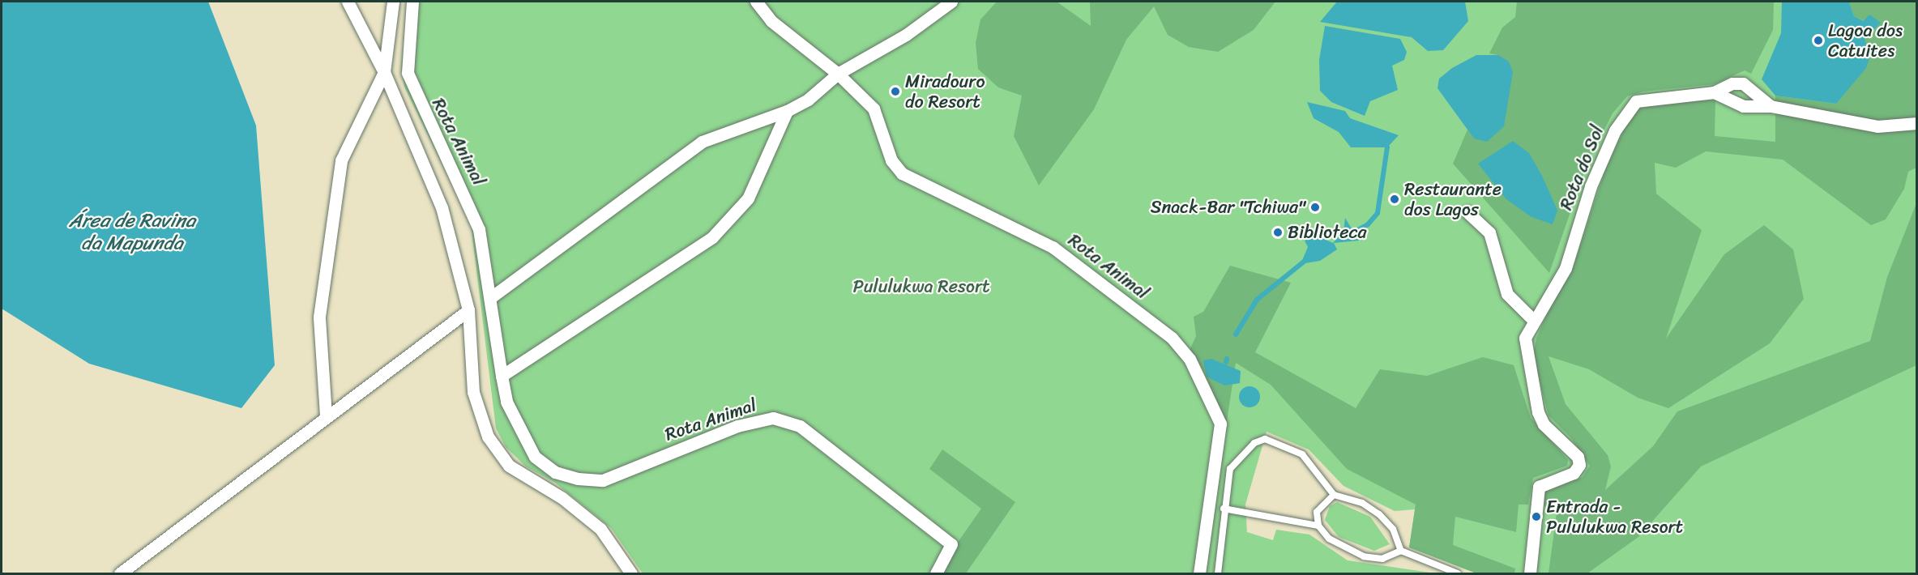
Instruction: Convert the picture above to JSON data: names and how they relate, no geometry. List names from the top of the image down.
{
  "streets": {
    "street": ["Rota Animal", "Rota do Sol"]
  },
  "water": ["Área de Ravina da Mapunda"],
  "parks": ["Pululukwa Resort"],
  "places": [
    "Lagoa dos Catuites",
    "Miradouro do Resort",
    "Restaurante dos Lagos",
    "Snack-Bar \"Tchiwa\"",
    "Biblioteca",
    "Entrada - Pululukwa Resort"
  ]
}
